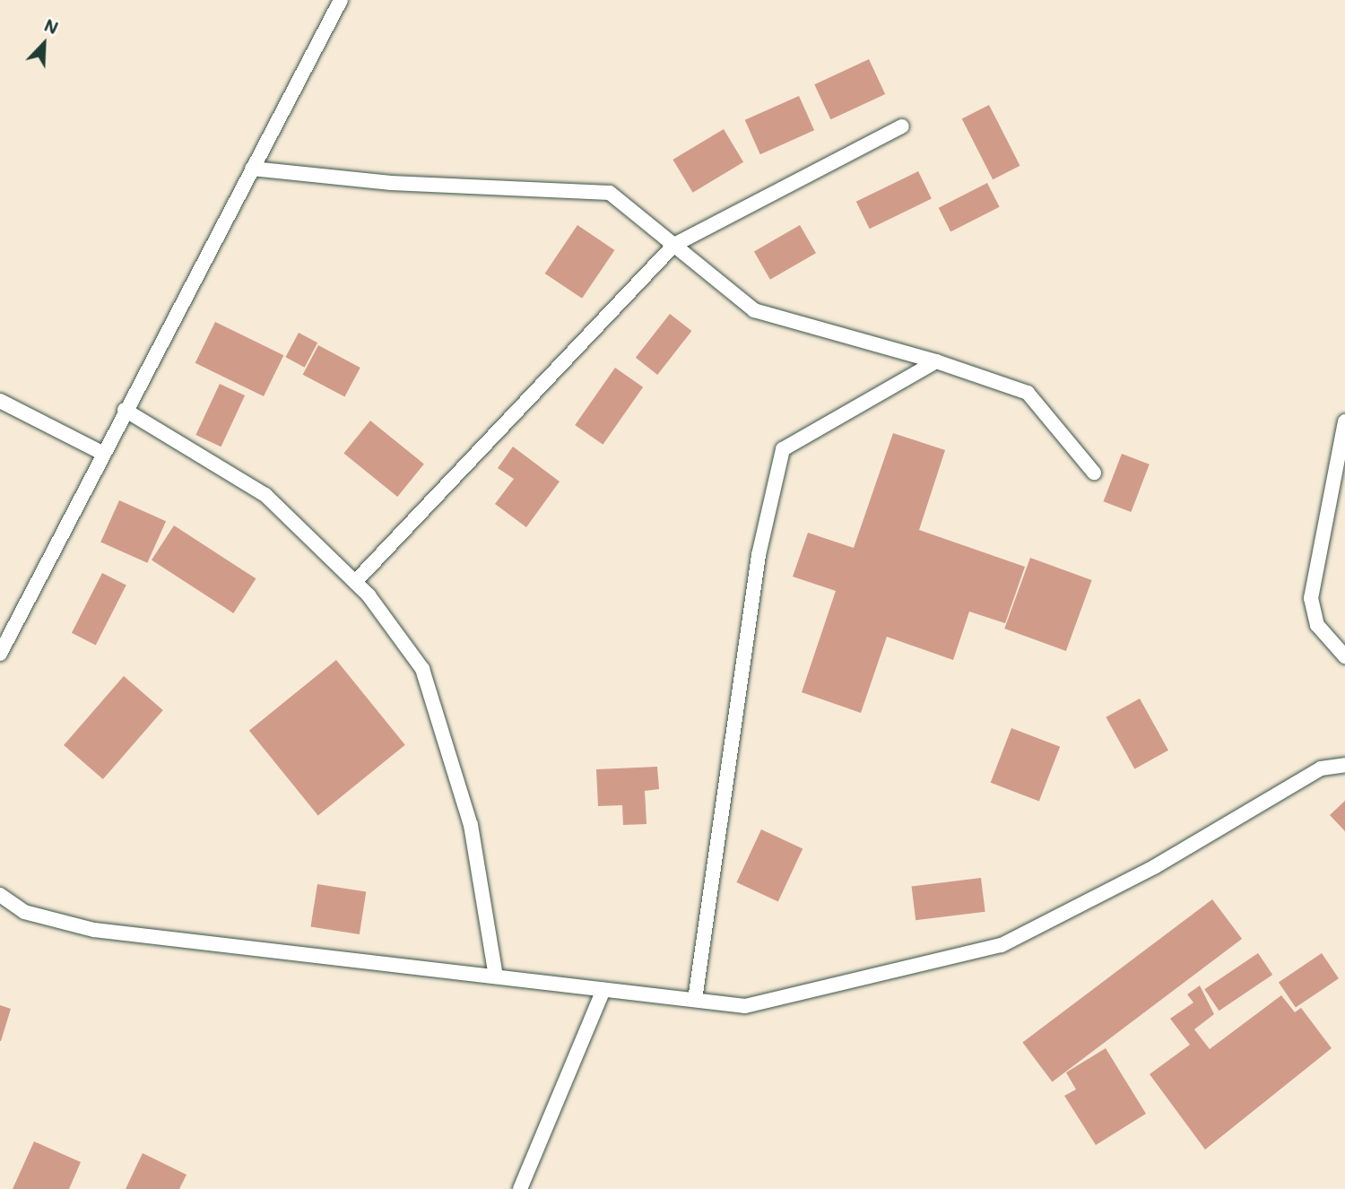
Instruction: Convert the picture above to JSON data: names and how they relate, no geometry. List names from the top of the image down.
{
  "north": "top right"
}
